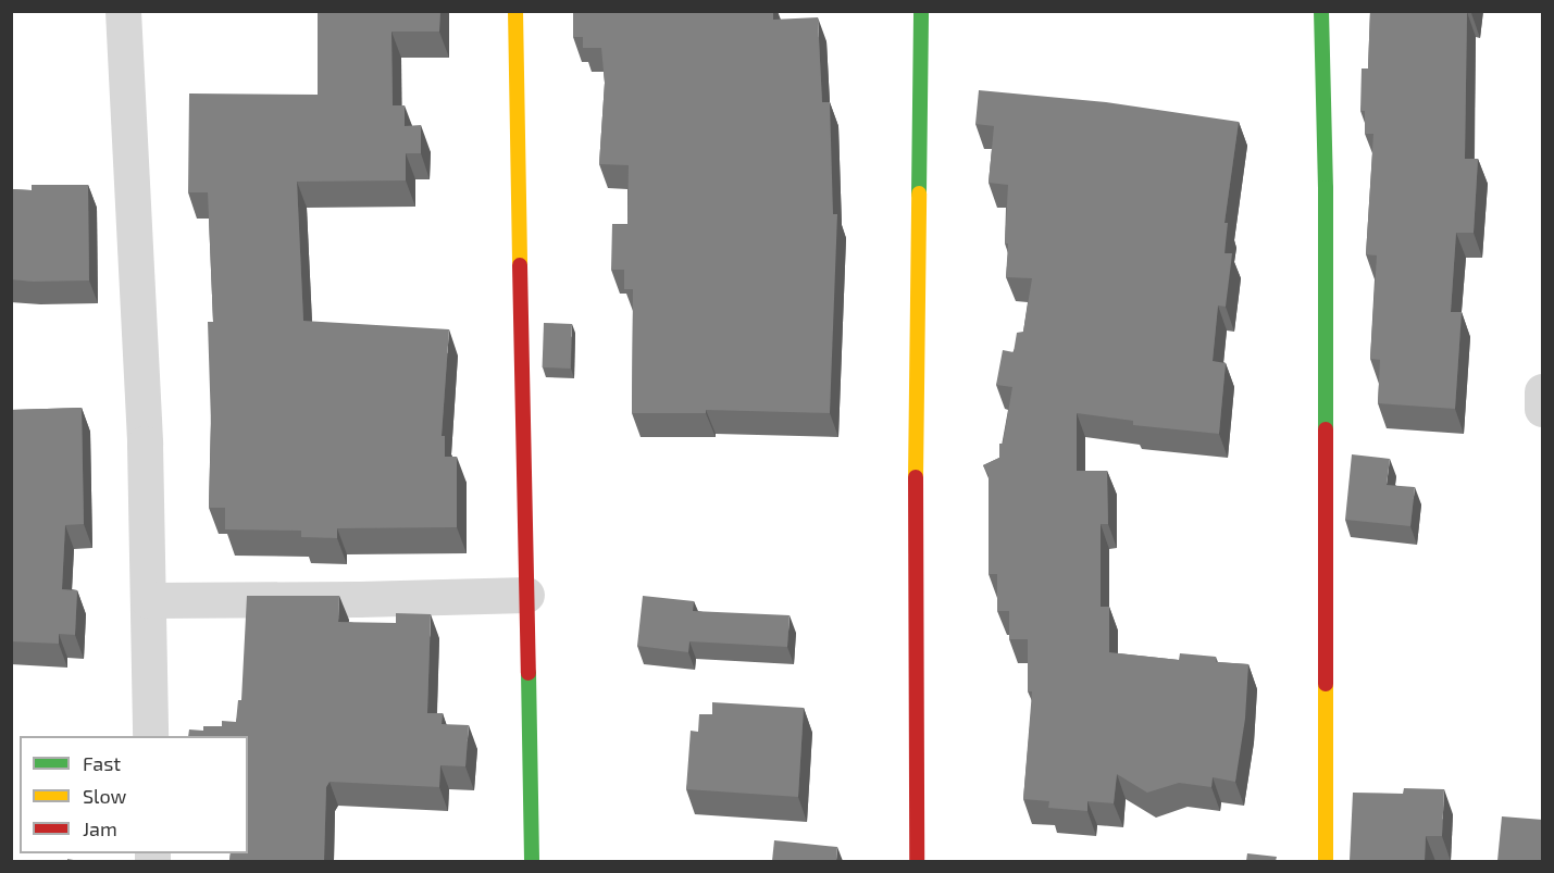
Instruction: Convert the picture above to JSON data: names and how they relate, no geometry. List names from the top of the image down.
{
  "legend": ["Fast", "Slow", "Jam"]
}
